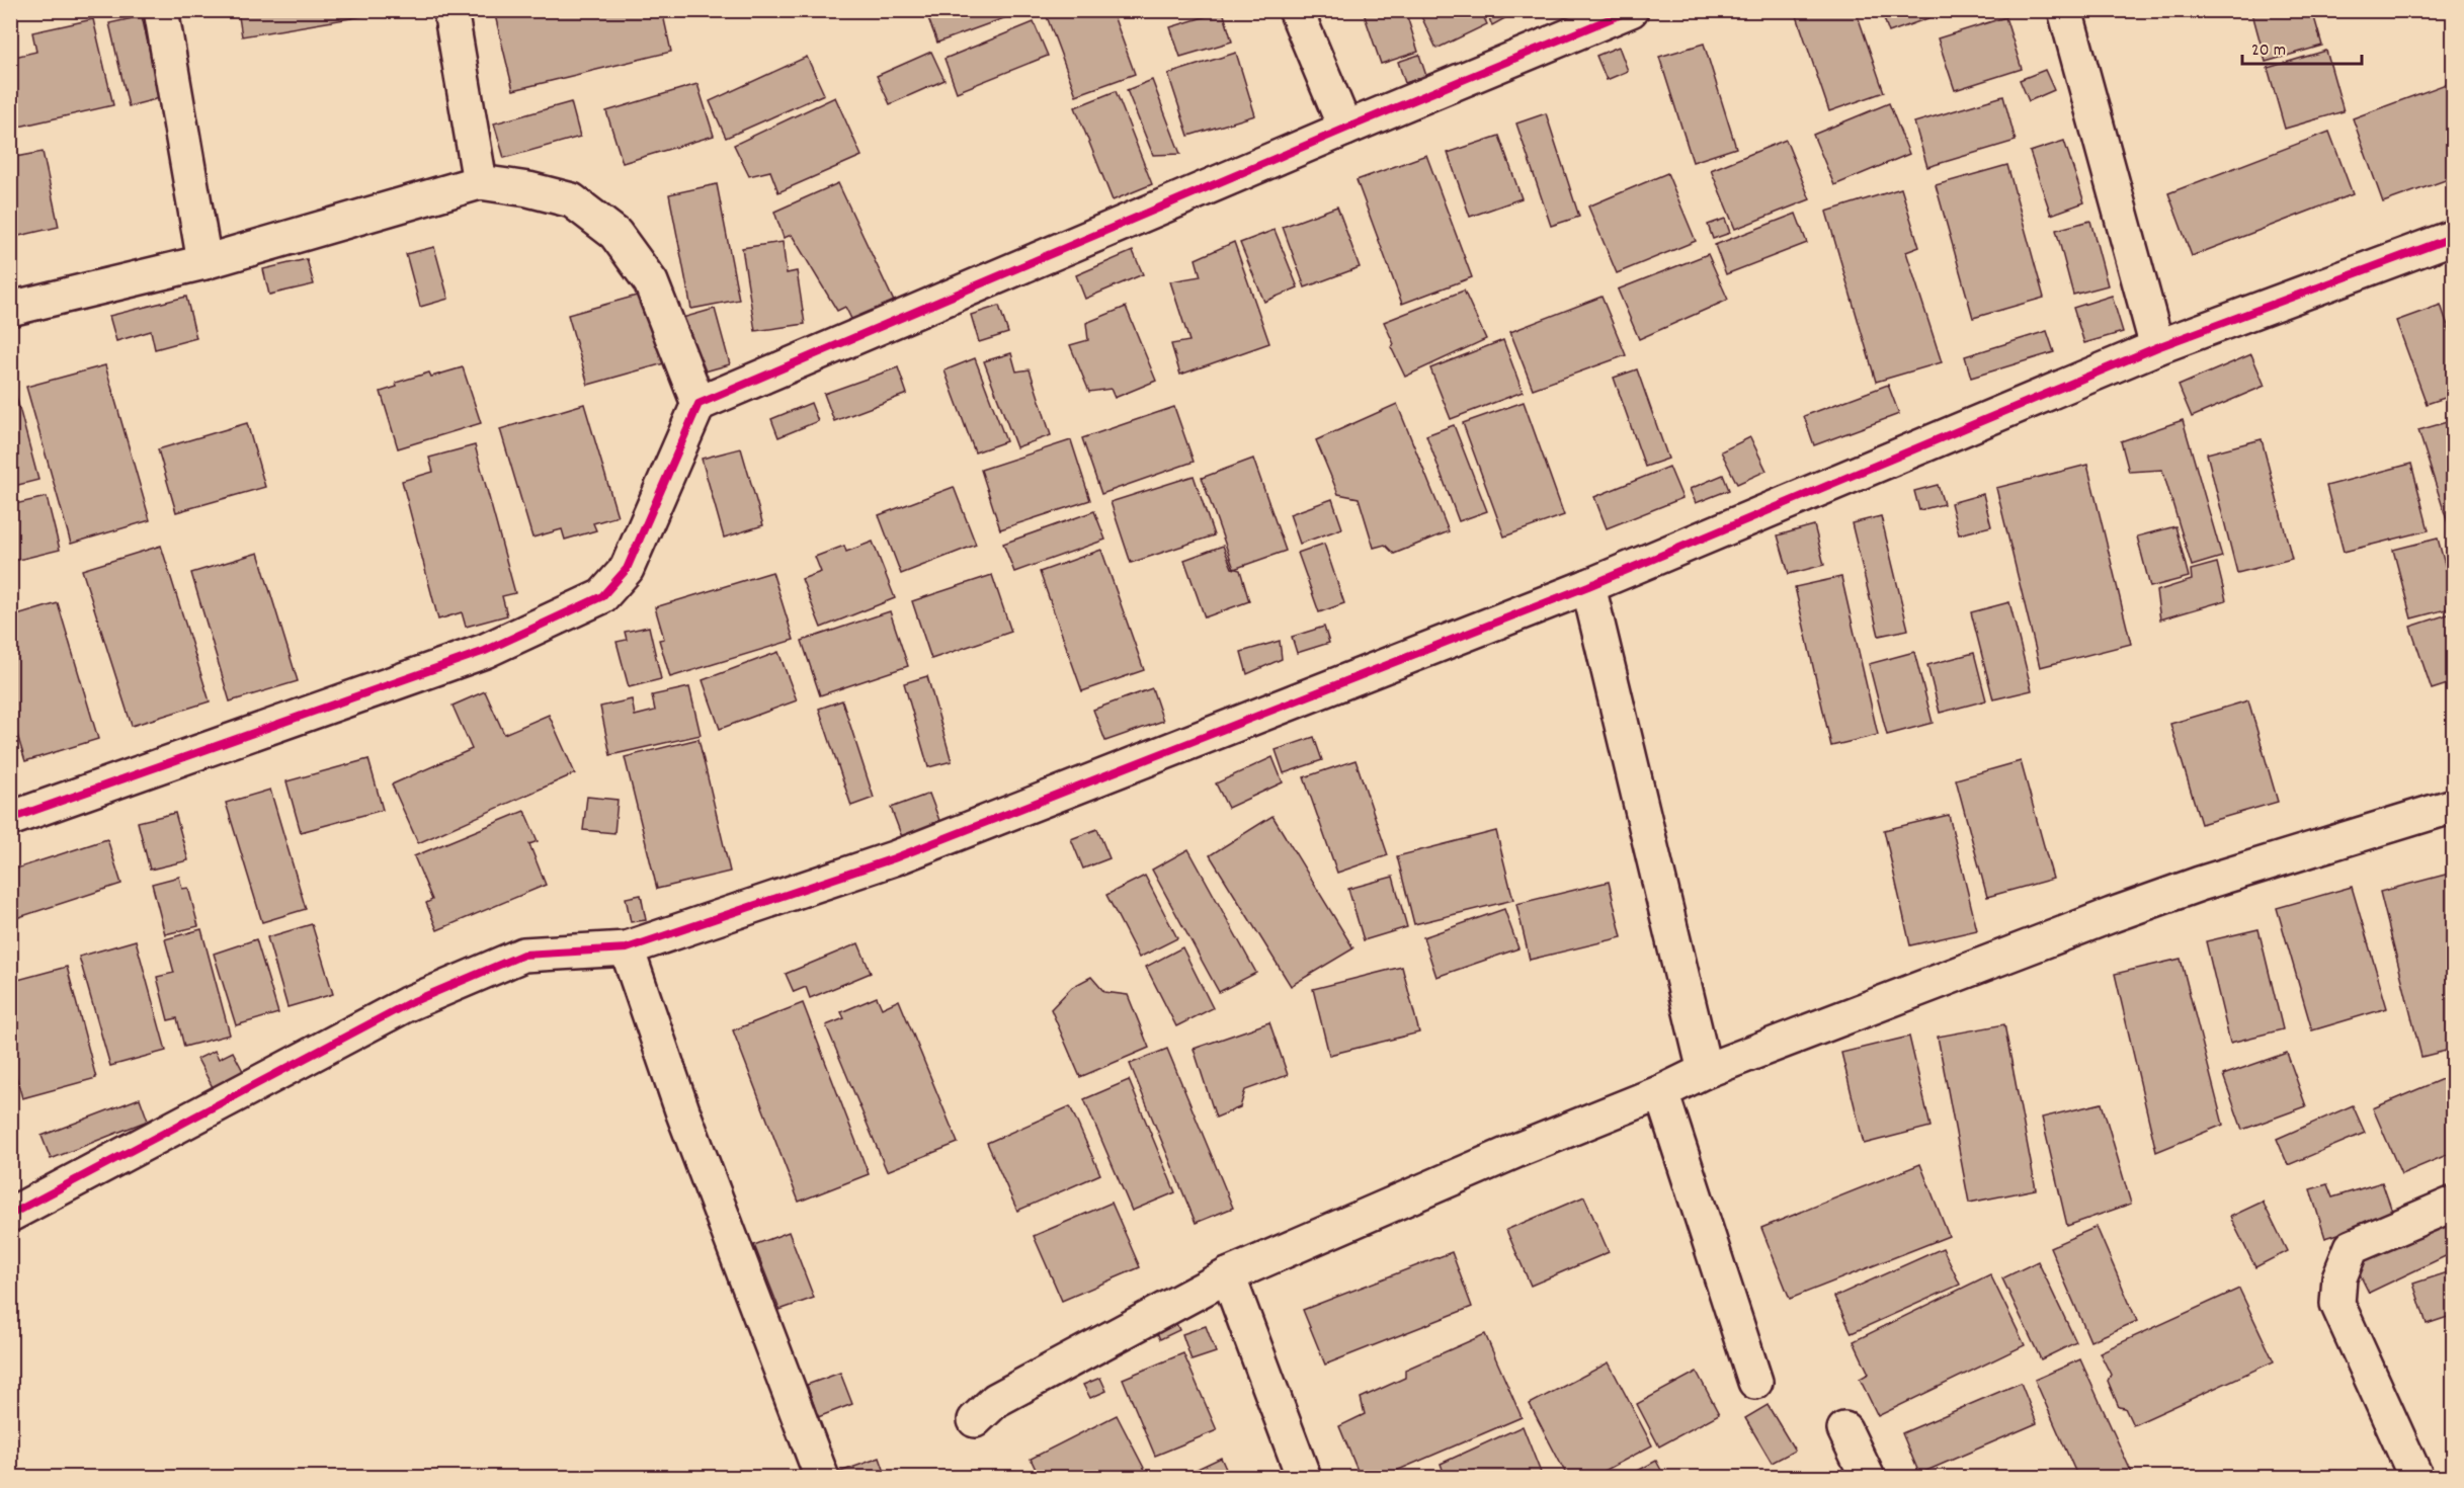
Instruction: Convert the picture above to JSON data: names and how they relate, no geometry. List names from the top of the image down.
{
  "scale_bar": "20 m"
}
